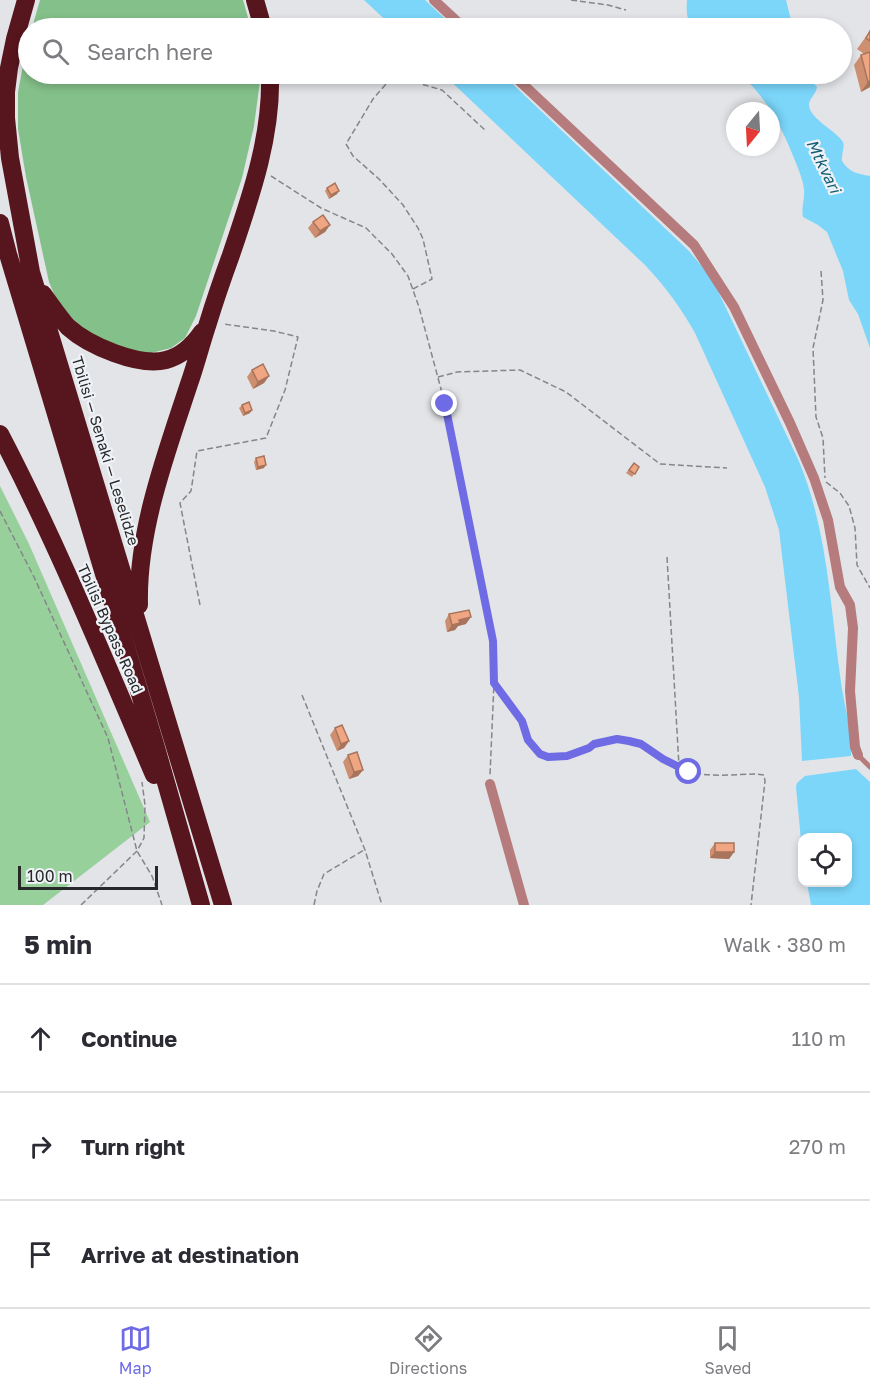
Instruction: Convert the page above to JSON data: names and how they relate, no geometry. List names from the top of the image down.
{
  "streets": {
    "highway": ["Tbilisi — Senaki — Leselidze", "Tbilisi Bypass Road"]
  },
  "crossings": [
    ["Tbilisi — Senaki — Leselidze", "Tbilisi Bypass Road"]
  ],
  "water": ["Mtkvari"],
  "scale_bar": "100 m",
  "north": "bottom",
  "page": {
    "search": "Search here",
    "scale": "100 m",
    "heading": ["5 min", "Walk · 380 m"],
    "list": [
      ["Continue", "110 m"],
      ["Turn right", "270 m"],
      "Arrive at destination"
    ],
    "nav": ["Map", "Directions", "Saved"]
  }
}
